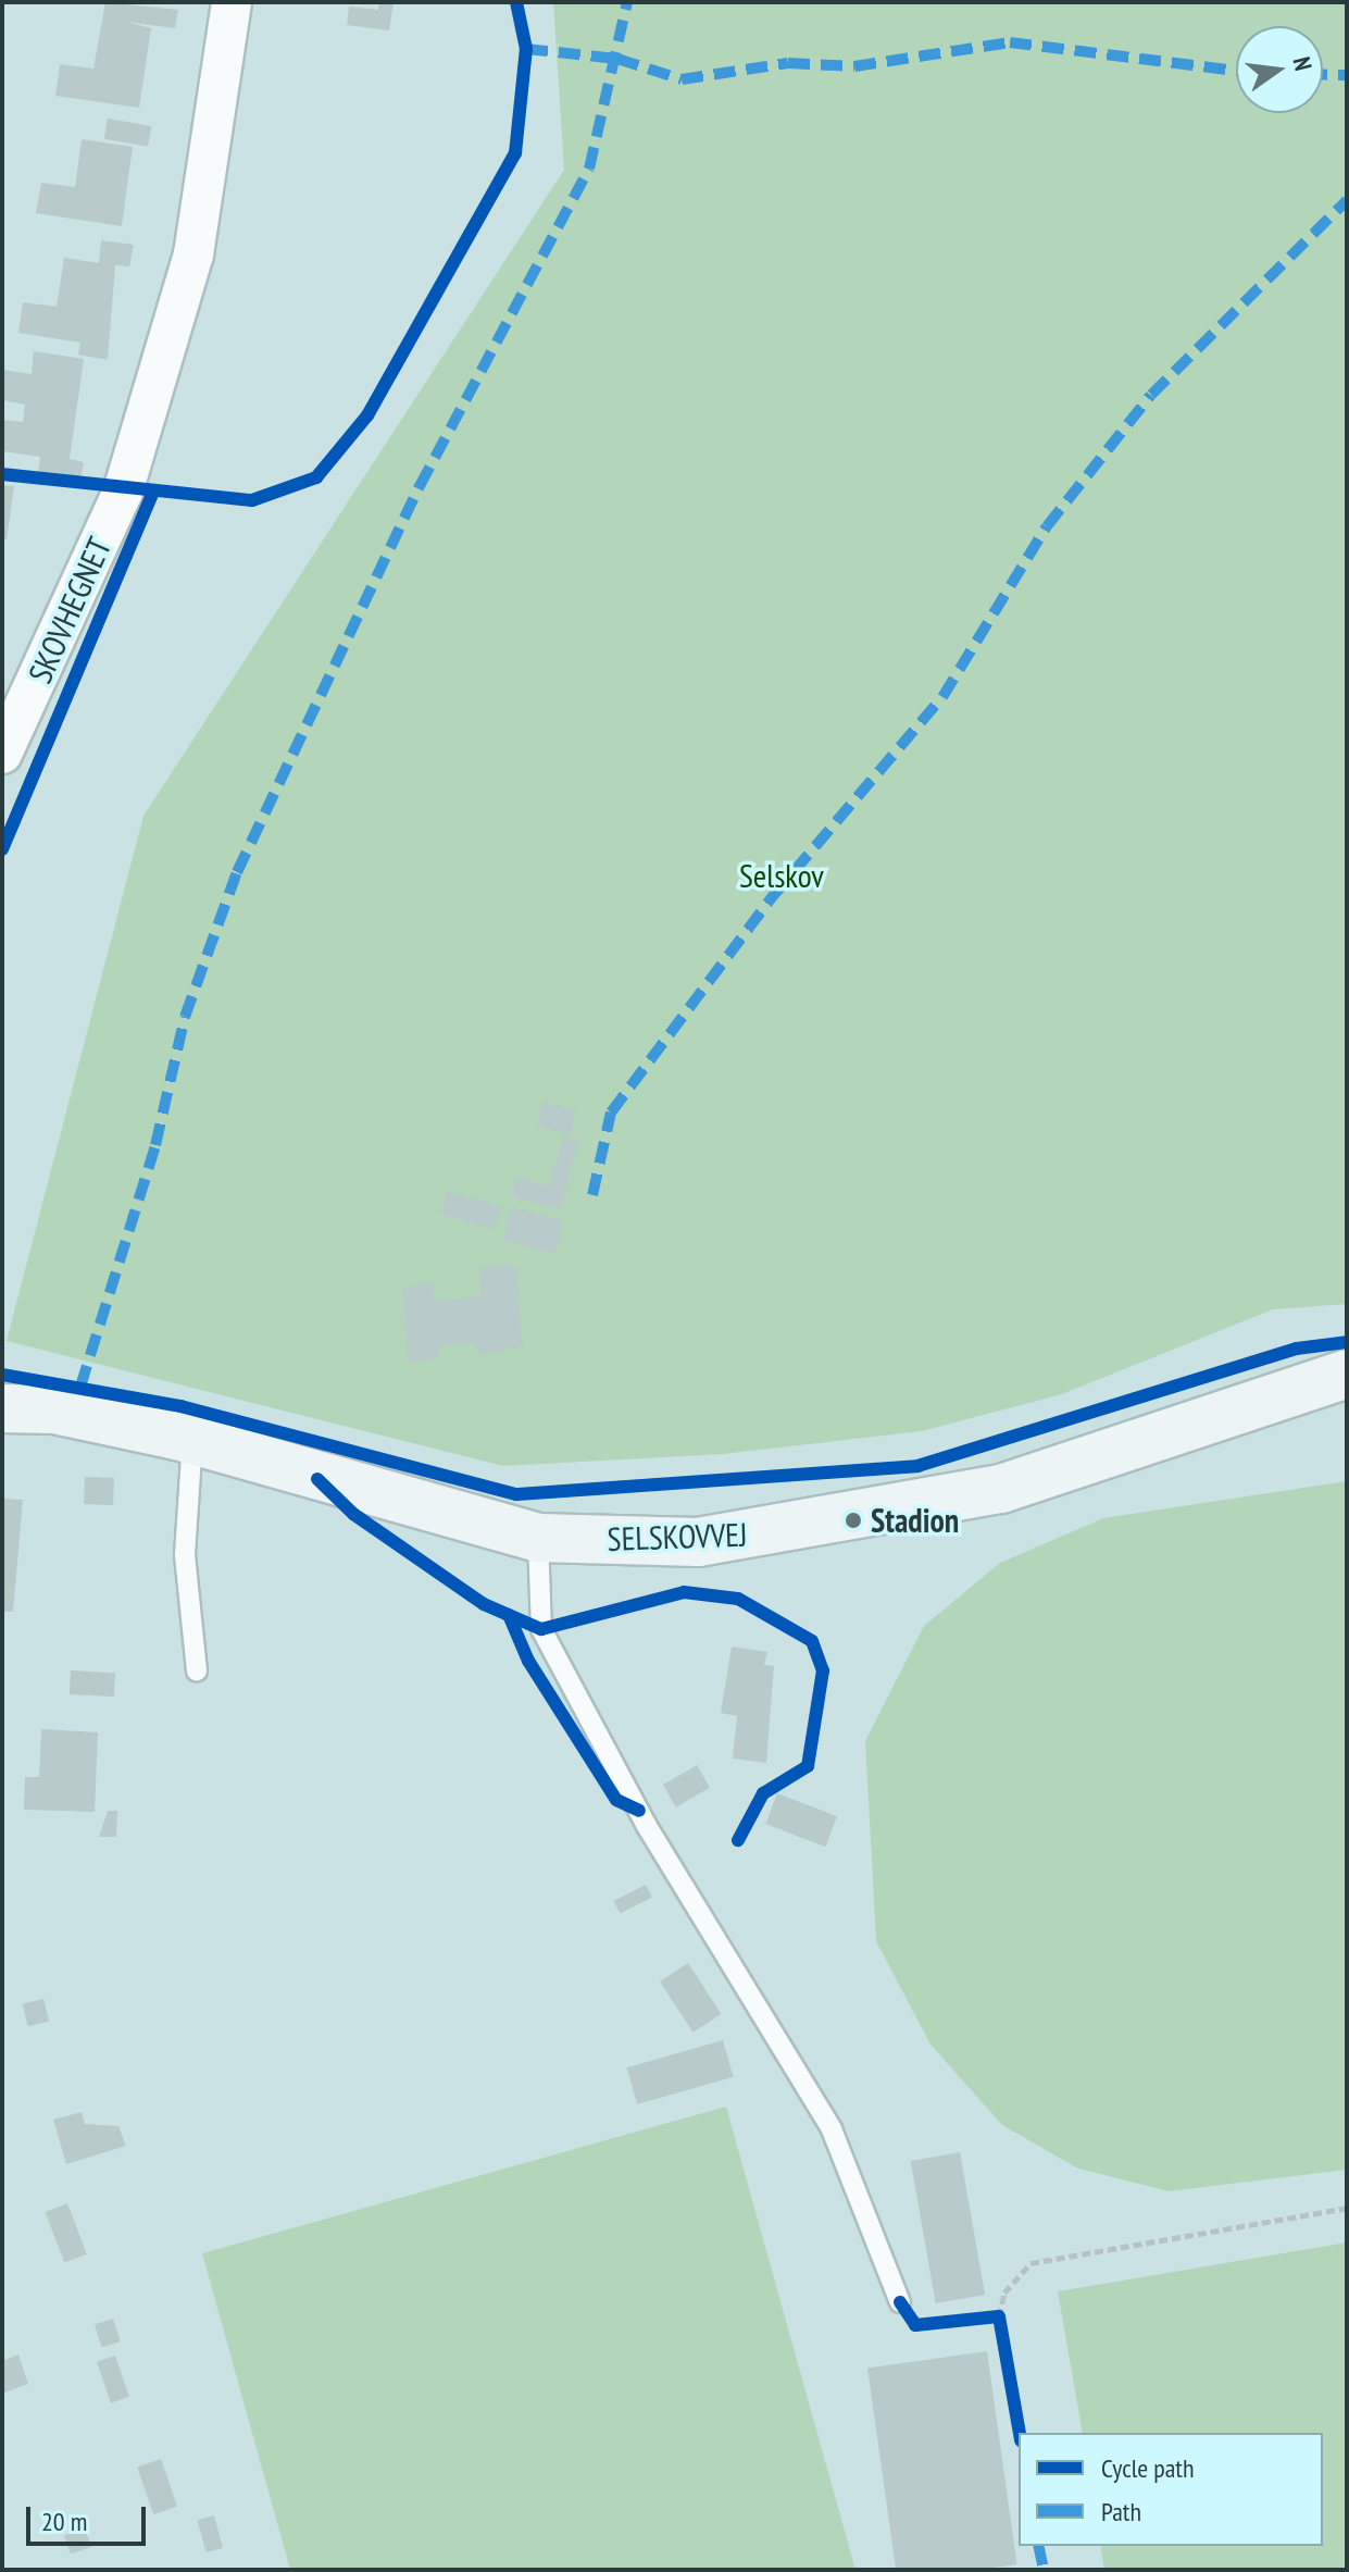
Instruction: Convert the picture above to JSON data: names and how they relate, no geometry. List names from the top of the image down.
{
  "streets": {
    "street": ["SKOVHEGNET", "SELSKOVVEJ"]
  },
  "parks": ["Selskov"],
  "places": ["Stadion"],
  "legend": ["Cycle path", "Path"],
  "scale_bar": "20 m",
  "north": "right"
}
